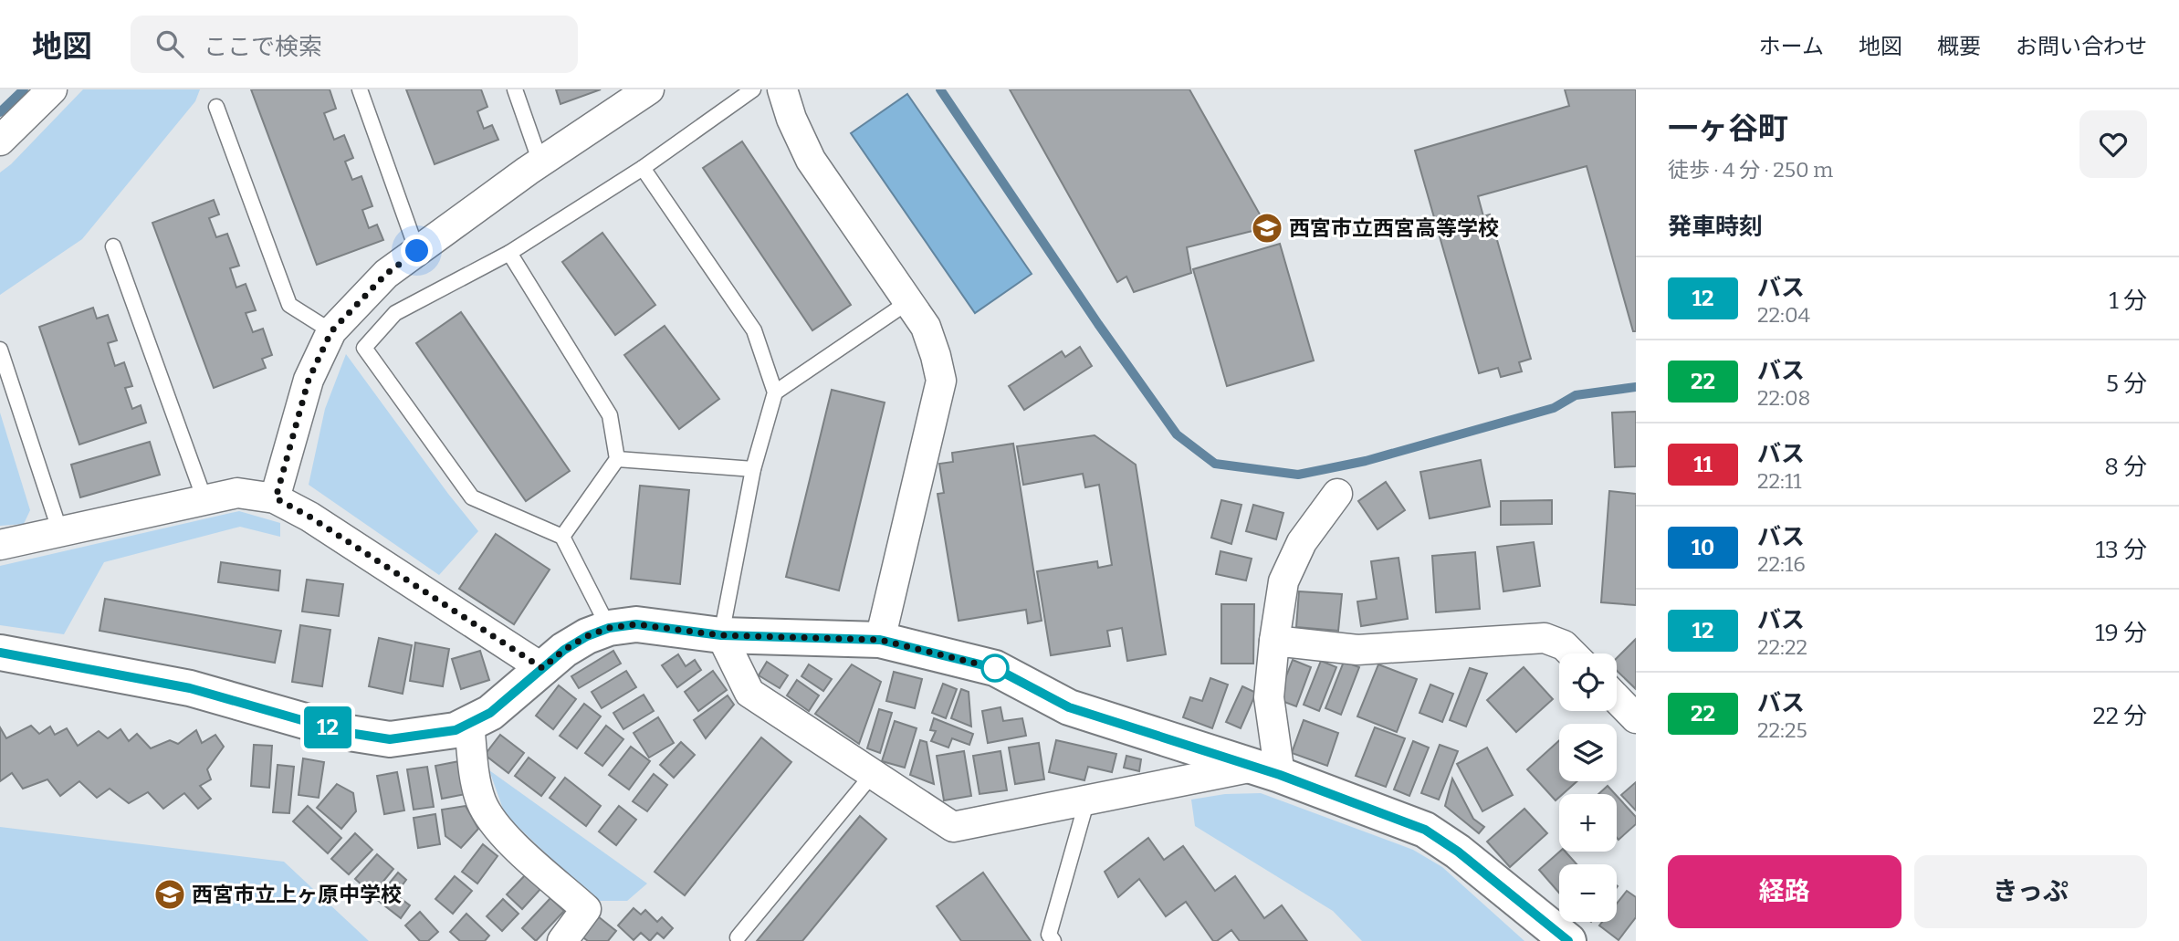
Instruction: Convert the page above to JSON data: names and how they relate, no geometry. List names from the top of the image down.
{
  "places": {
    "school or university": ["西宮市立西宮高等学校", "西宮市立上ヶ原中学校"]
  },
  "lines": ["bus line 12"],
  "page": {
    "header": "地図",
    "search": "ここで検索",
    "nav": [
      "ホーム",
      "地図",
      "概要",
      "お問い合わせ"
    ],
    "on_map": "12",
    "heading": [
      ["一ヶ谷町", "徒歩 · 4 分 · 250 m"],
      "発車時刻"
    ],
    "list": [
      {
        "mark": "12",
        "name": "バス",
        "note": "22:04",
        "value": "1 分"
      },
      {
        "mark": "22",
        "name": "バス",
        "note": "22:08",
        "value": "5 分"
      },
      {
        "mark": "11",
        "name": "バス",
        "note": "22:11",
        "value": "8 分"
      },
      {
        "mark": "10",
        "name": "バス",
        "note": "22:16",
        "value": "13 分"
      },
      {
        "mark": "12",
        "name": "バス",
        "note": "22:22",
        "value": "19 分"
      },
      {
        "mark": "22",
        "name": "バス",
        "note": "22:25",
        "value": "22 分"
      }
    ],
    "map_buttons": ["+", "−"],
    "buttons": ["経路", "きっぷ"]
  }
}
